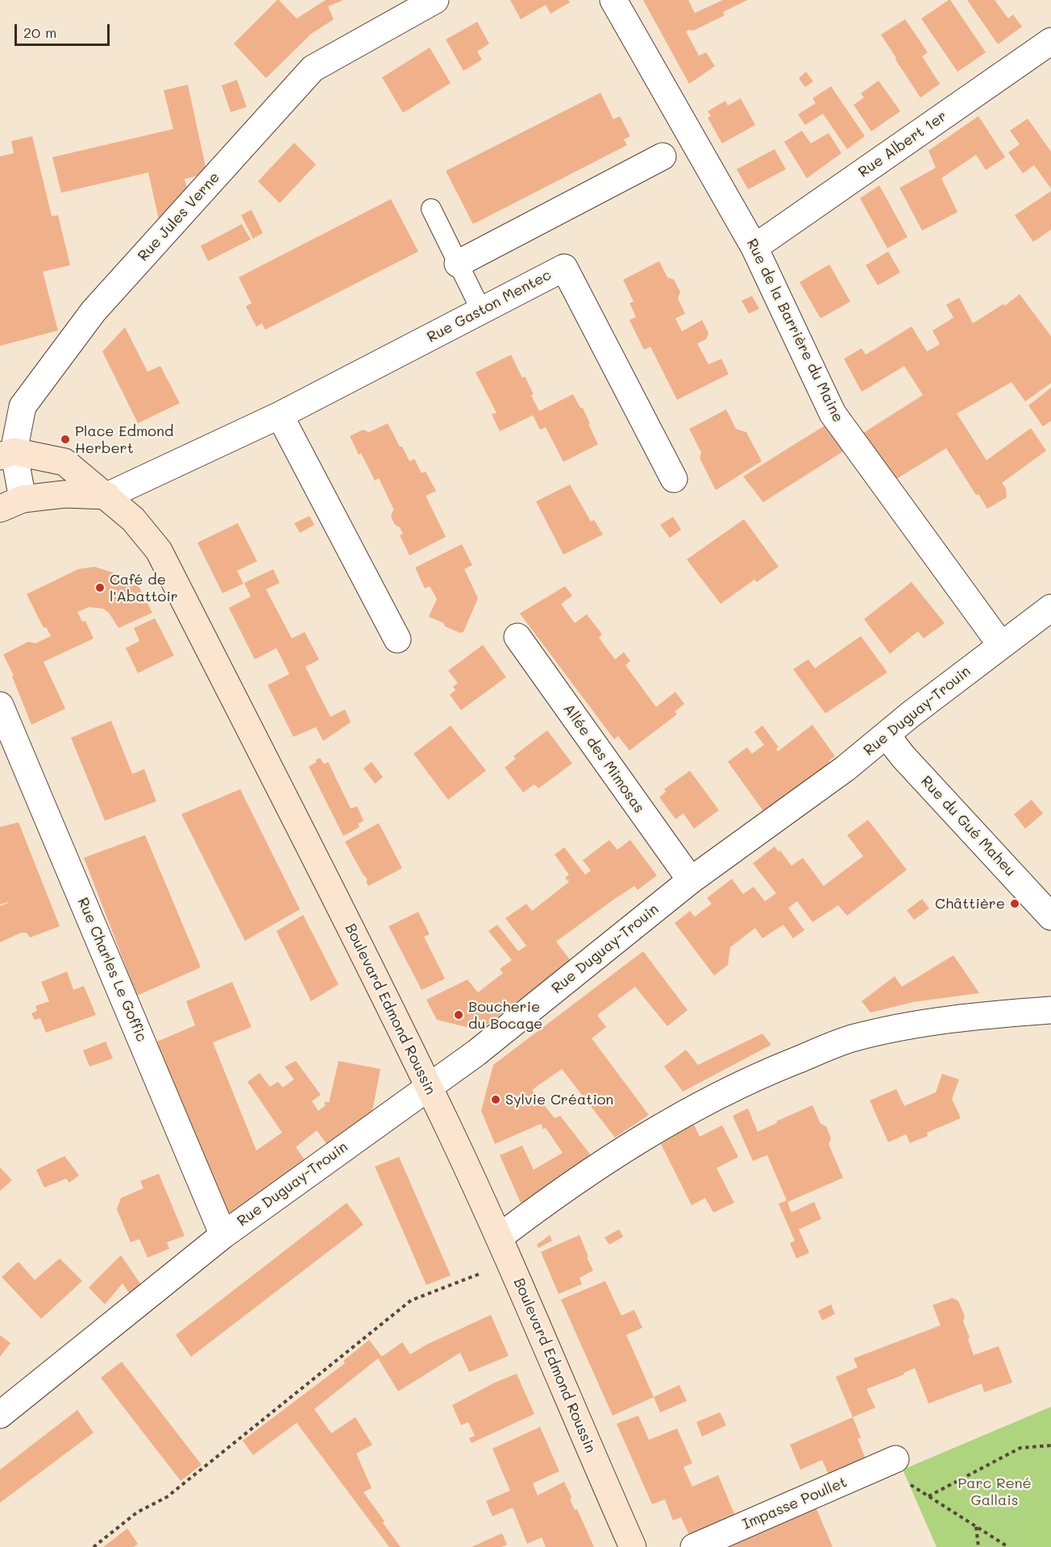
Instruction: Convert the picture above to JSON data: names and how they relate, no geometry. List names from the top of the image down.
{
  "streets": {
    "street": [
      "Rue Albert 1er",
      "Rue Jules Verne",
      "Rue Gaston Mentec",
      "Rue de la Barrière du Maine",
      "Rue Duguay-Trouin",
      "Allée des Mimosas",
      "Rue du Gué Maheu",
      "Rue Charles Le Goffic",
      "Boulevard Edmond Roussin",
      "Impasse Poullet"
    ]
  },
  "crossings": [
    ["Rue Albert 1er", "Rue de la Barrière du Maine"],
    ["Rue Gaston Mentec", "Boulevard Edmond Roussin"],
    ["Rue de la Barrière du Maine", "Rue Duguay-Trouin"],
    ["Rue Duguay-Trouin", "Allée des Mimosas"],
    ["Rue Duguay-Trouin", "Rue du Gué Maheu"],
    ["Rue Duguay-Trouin", "Rue Charles Le Goffic"],
    ["Rue Duguay-Trouin", "Boulevard Edmond Roussin"]
  ],
  "parks": ["Parc René Gallais"],
  "places": [
    "Place Edmond Herbert",
    "Café de l'Abattoir",
    "Châttière",
    "Boucherie du Bocage",
    "Sylvie Création"
  ],
  "scale_bar": "20 m"
}
